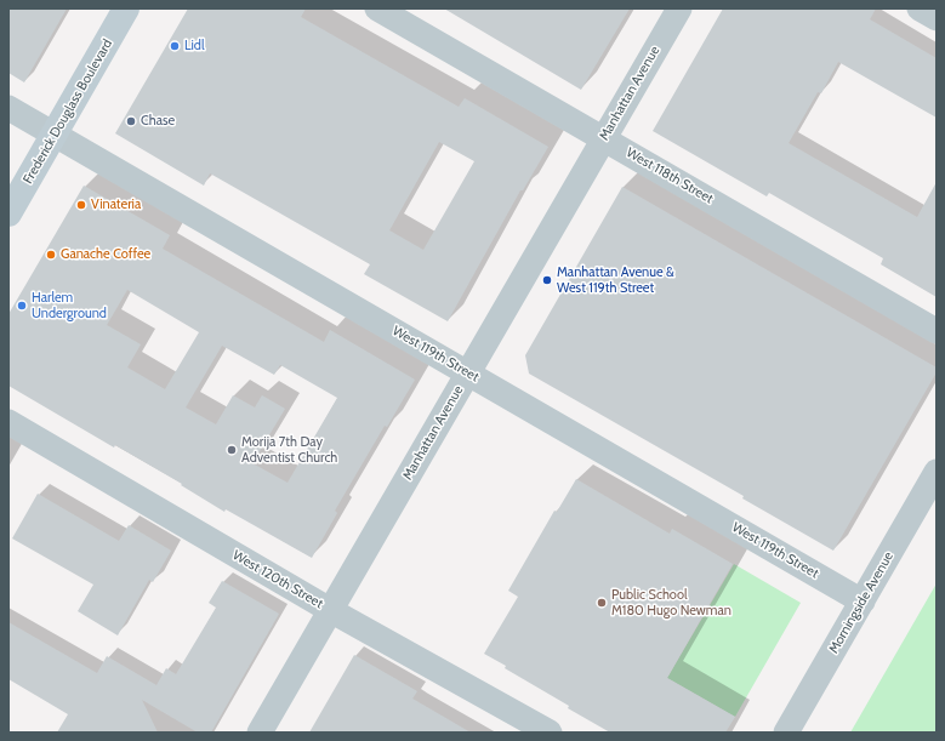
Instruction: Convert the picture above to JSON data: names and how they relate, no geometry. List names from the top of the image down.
{
  "streets": {
    "main road": ["Frederick Douglass Boulevard"],
    "street": [
      "Manhattan Avenue",
      "West 118th Street",
      "West 119th Street",
      "West 120th Street",
      "Morningside Avenue"
    ]
  },
  "crossings": [
    ["Manhattan Avenue", "West 118th Street"],
    ["Manhattan Avenue", "West 119th Street"],
    ["Manhattan Avenue", "West 120th Street"],
    ["Frederick Douglass Boulevard", "West 119th Street"],
    ["West 119th Street", "Morningside Avenue"]
  ],
  "places": [
    "Lidl",
    "Chase",
    "Vinateria",
    "Ganache Coffee",
    "Manhattan Avenue & West 119th Street",
    "Harlem Underground",
    "Morija 7th Day Adventist Church",
    "Public School M180 Hugo Newman"
  ]
}
